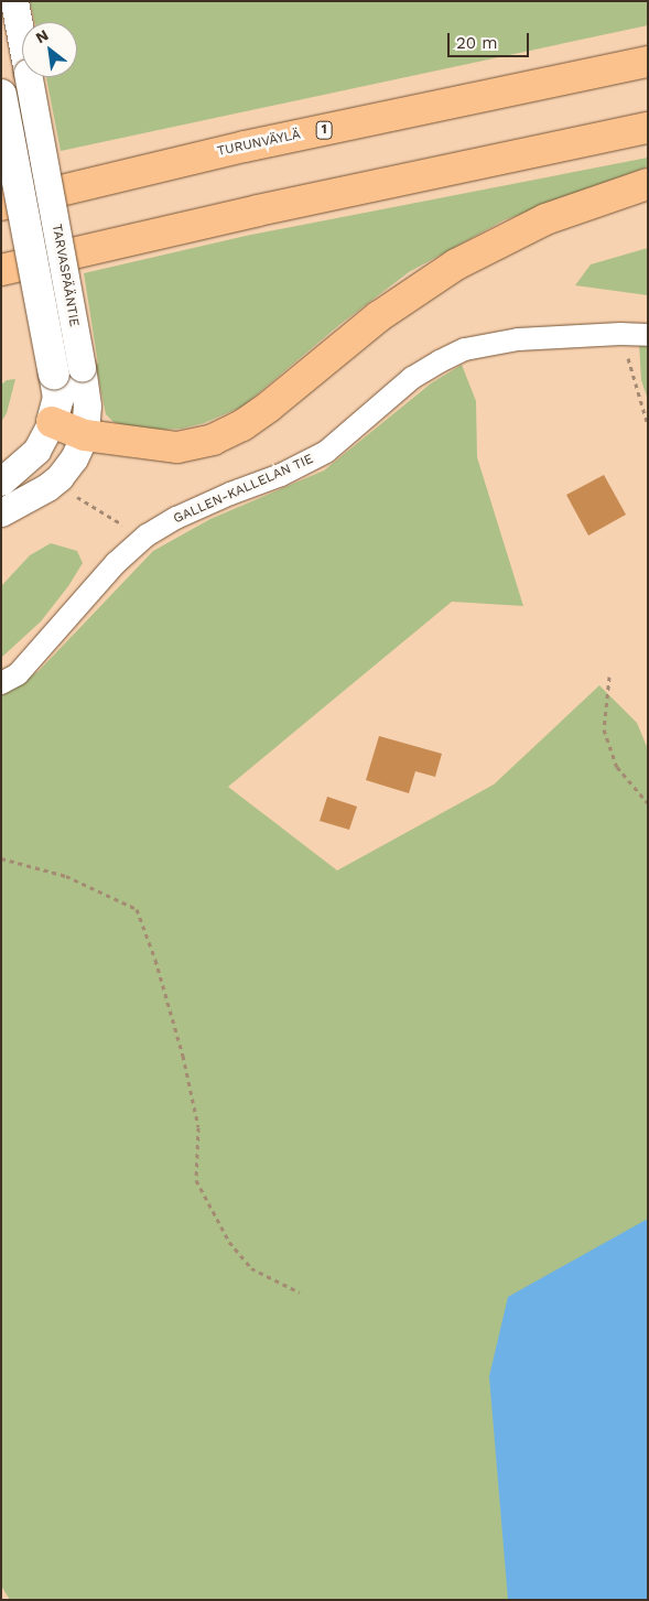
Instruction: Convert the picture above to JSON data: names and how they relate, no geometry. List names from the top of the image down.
{
  "streets": {
    "highway": ["1", "TURUNVÄYLÄ"],
    "main road": ["TARVASPÄÄNTIE"],
    "street": ["GALLEN-KALLELAN TIE"]
  },
  "scale_bar": "20 m",
  "north": "top left"
}
